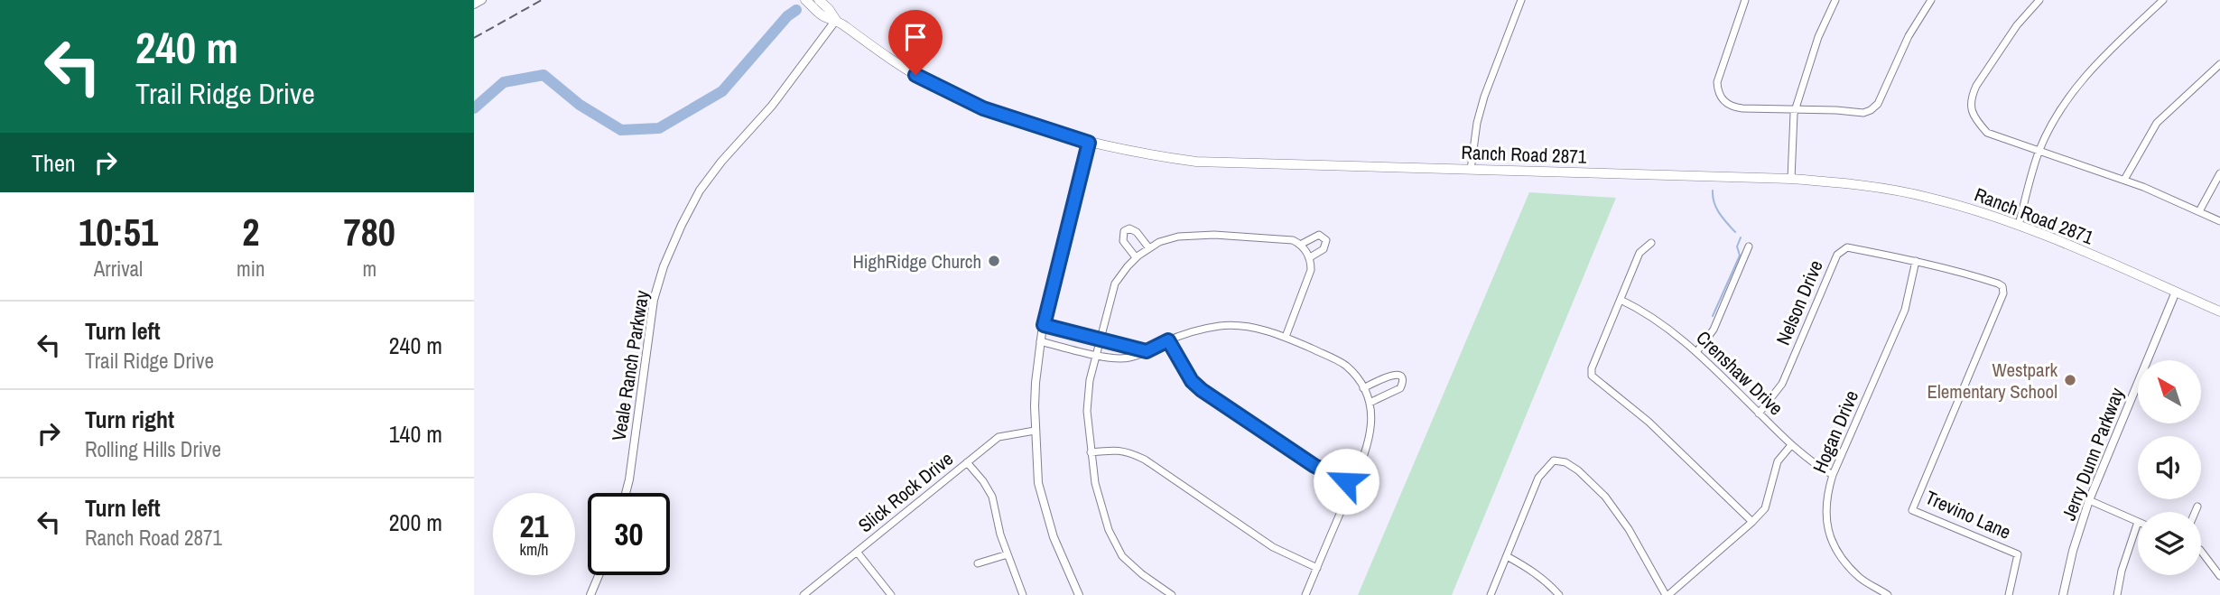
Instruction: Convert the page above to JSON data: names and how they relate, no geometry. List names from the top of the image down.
{
  "streets": {
    "main road": ["Ranch Road 2871"],
    "street": [
      "Nelson Drive",
      "Veale Ranch Parkway",
      "Crenshaw Drive",
      "Hogan Drive",
      "Jerry Dunn Parkway",
      "Slick Rock Drive",
      "Trevino Lane"
    ]
  },
  "crossings": [
    ["Ranch Road 2871", "Veale Ranch Parkway"],
    ["Ranch Road 2871", "Jerry Dunn Parkway"],
    ["Nelson Drive", "Crenshaw Drive"],
    ["Nelson Drive", "Hogan Drive"],
    ["Nelson Drive", "Trevino Lane"],
    ["Crenshaw Drive", "Hogan Drive"]
  ],
  "places": ["HighRidge Church", "Westpark Elementary School"],
  "north": "top left",
  "page": {
    "turn": ["240 m", "Trail Ridge Drive"],
    "then": "Then",
    "eta": [
      "10:51",
      "Arrival",
      "2",
      "min",
      "780",
      "m"
    ],
    "list": [
      {
        "name": "Turn left",
        "note": "Trail Ridge Drive",
        "value": "240 m"
      },
      {
        "name": "Turn right",
        "note": "Rolling Hills Drive",
        "value": "140 m"
      },
      {
        "name": "Turn left",
        "note": "Ranch Road 2871",
        "value": "200 m"
      }
    ],
    "speed": "21 km/h",
    "limit": "30"
  }
}
